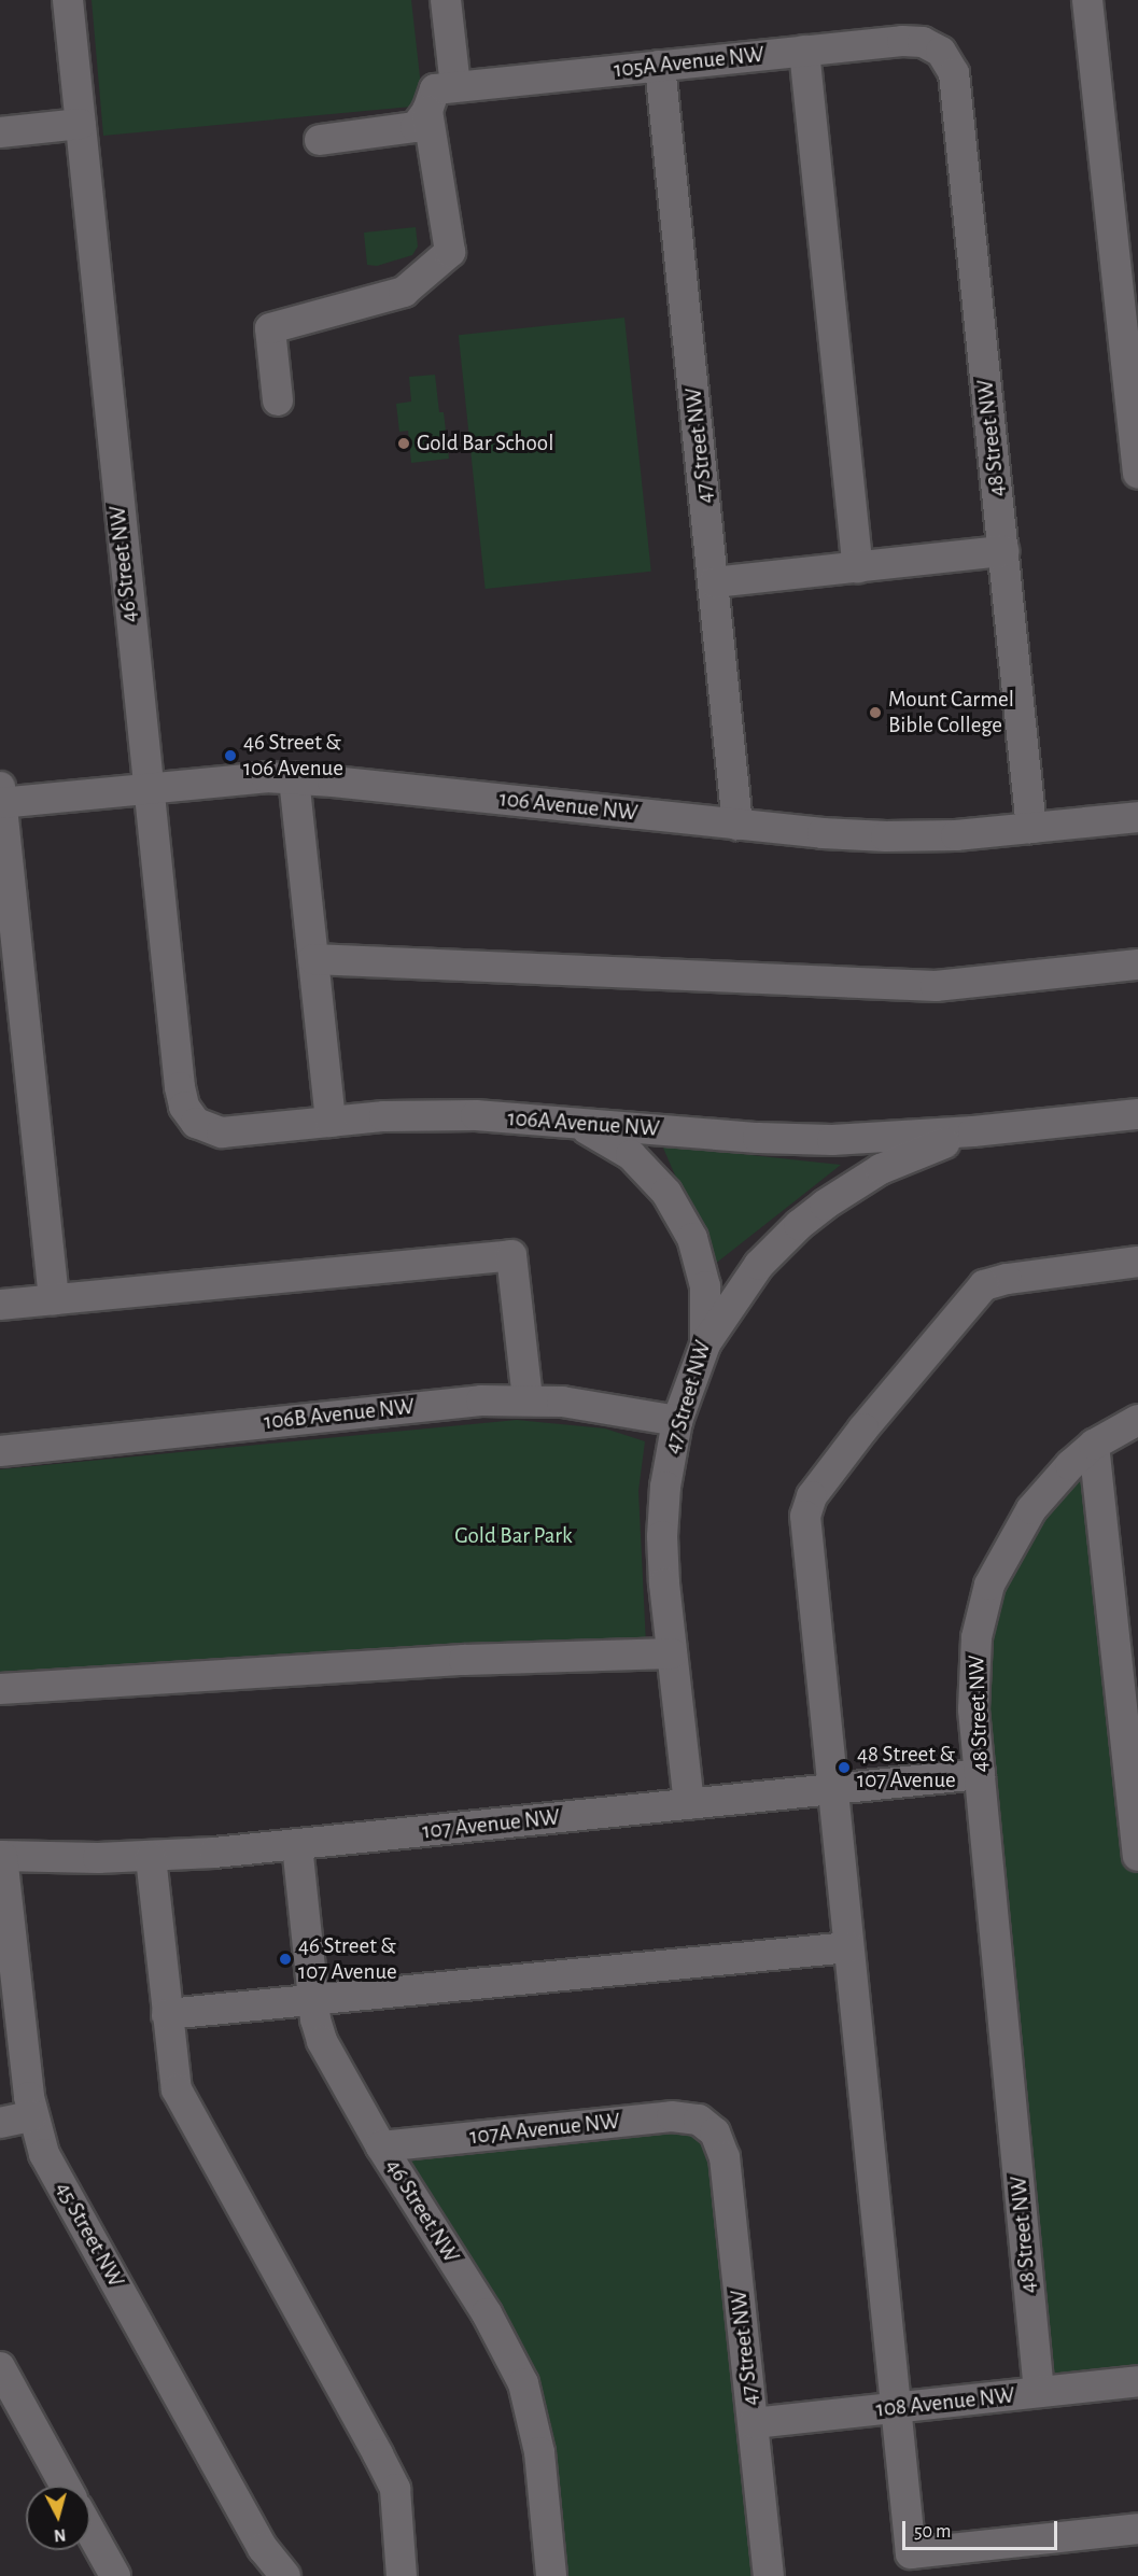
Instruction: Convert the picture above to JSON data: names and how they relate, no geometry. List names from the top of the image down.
{
  "streets": {
    "street": [
      "105A Avenue NW",
      "48 Street NW",
      "47 Street NW",
      "46 Street NW",
      "106 Avenue NW",
      "106A Avenue NW",
      "106B Avenue NW",
      "107 Avenue NW",
      "107A Avenue NW",
      "45 Street NW",
      "108 Avenue NW"
    ]
  },
  "crossings": [
    ["105A Avenue NW", "48 Street NW"],
    ["105A Avenue NW", "47 Street NW"],
    ["48 Street NW", "106 Avenue NW"],
    ["48 Street NW", "107 Avenue NW"],
    ["48 Street NW", "108 Avenue NW"],
    ["47 Street NW", "106 Avenue NW"],
    ["47 Street NW", "106A Avenue NW"],
    ["47 Street NW", "106B Avenue NW"],
    ["47 Street NW", "107 Avenue NW"],
    ["47 Street NW", "107A Avenue NW"],
    ["47 Street NW", "108 Avenue NW"],
    ["46 Street NW", "106 Avenue NW"],
    ["46 Street NW", "106A Avenue NW"],
    ["46 Street NW", "107 Avenue NW"],
    ["46 Street NW", "107A Avenue NW"],
    ["107 Avenue NW", "45 Street NW"]
  ],
  "parks": ["Gold Bar Park"],
  "places": [
    "Gold Bar School",
    "Mount Carmel Bible College",
    "46 Street & 106 Avenue",
    "48 Street & 107 Avenue",
    "46 Street & 107 Avenue"
  ],
  "scale_bar": "50 m",
  "north": "bottom"
}
